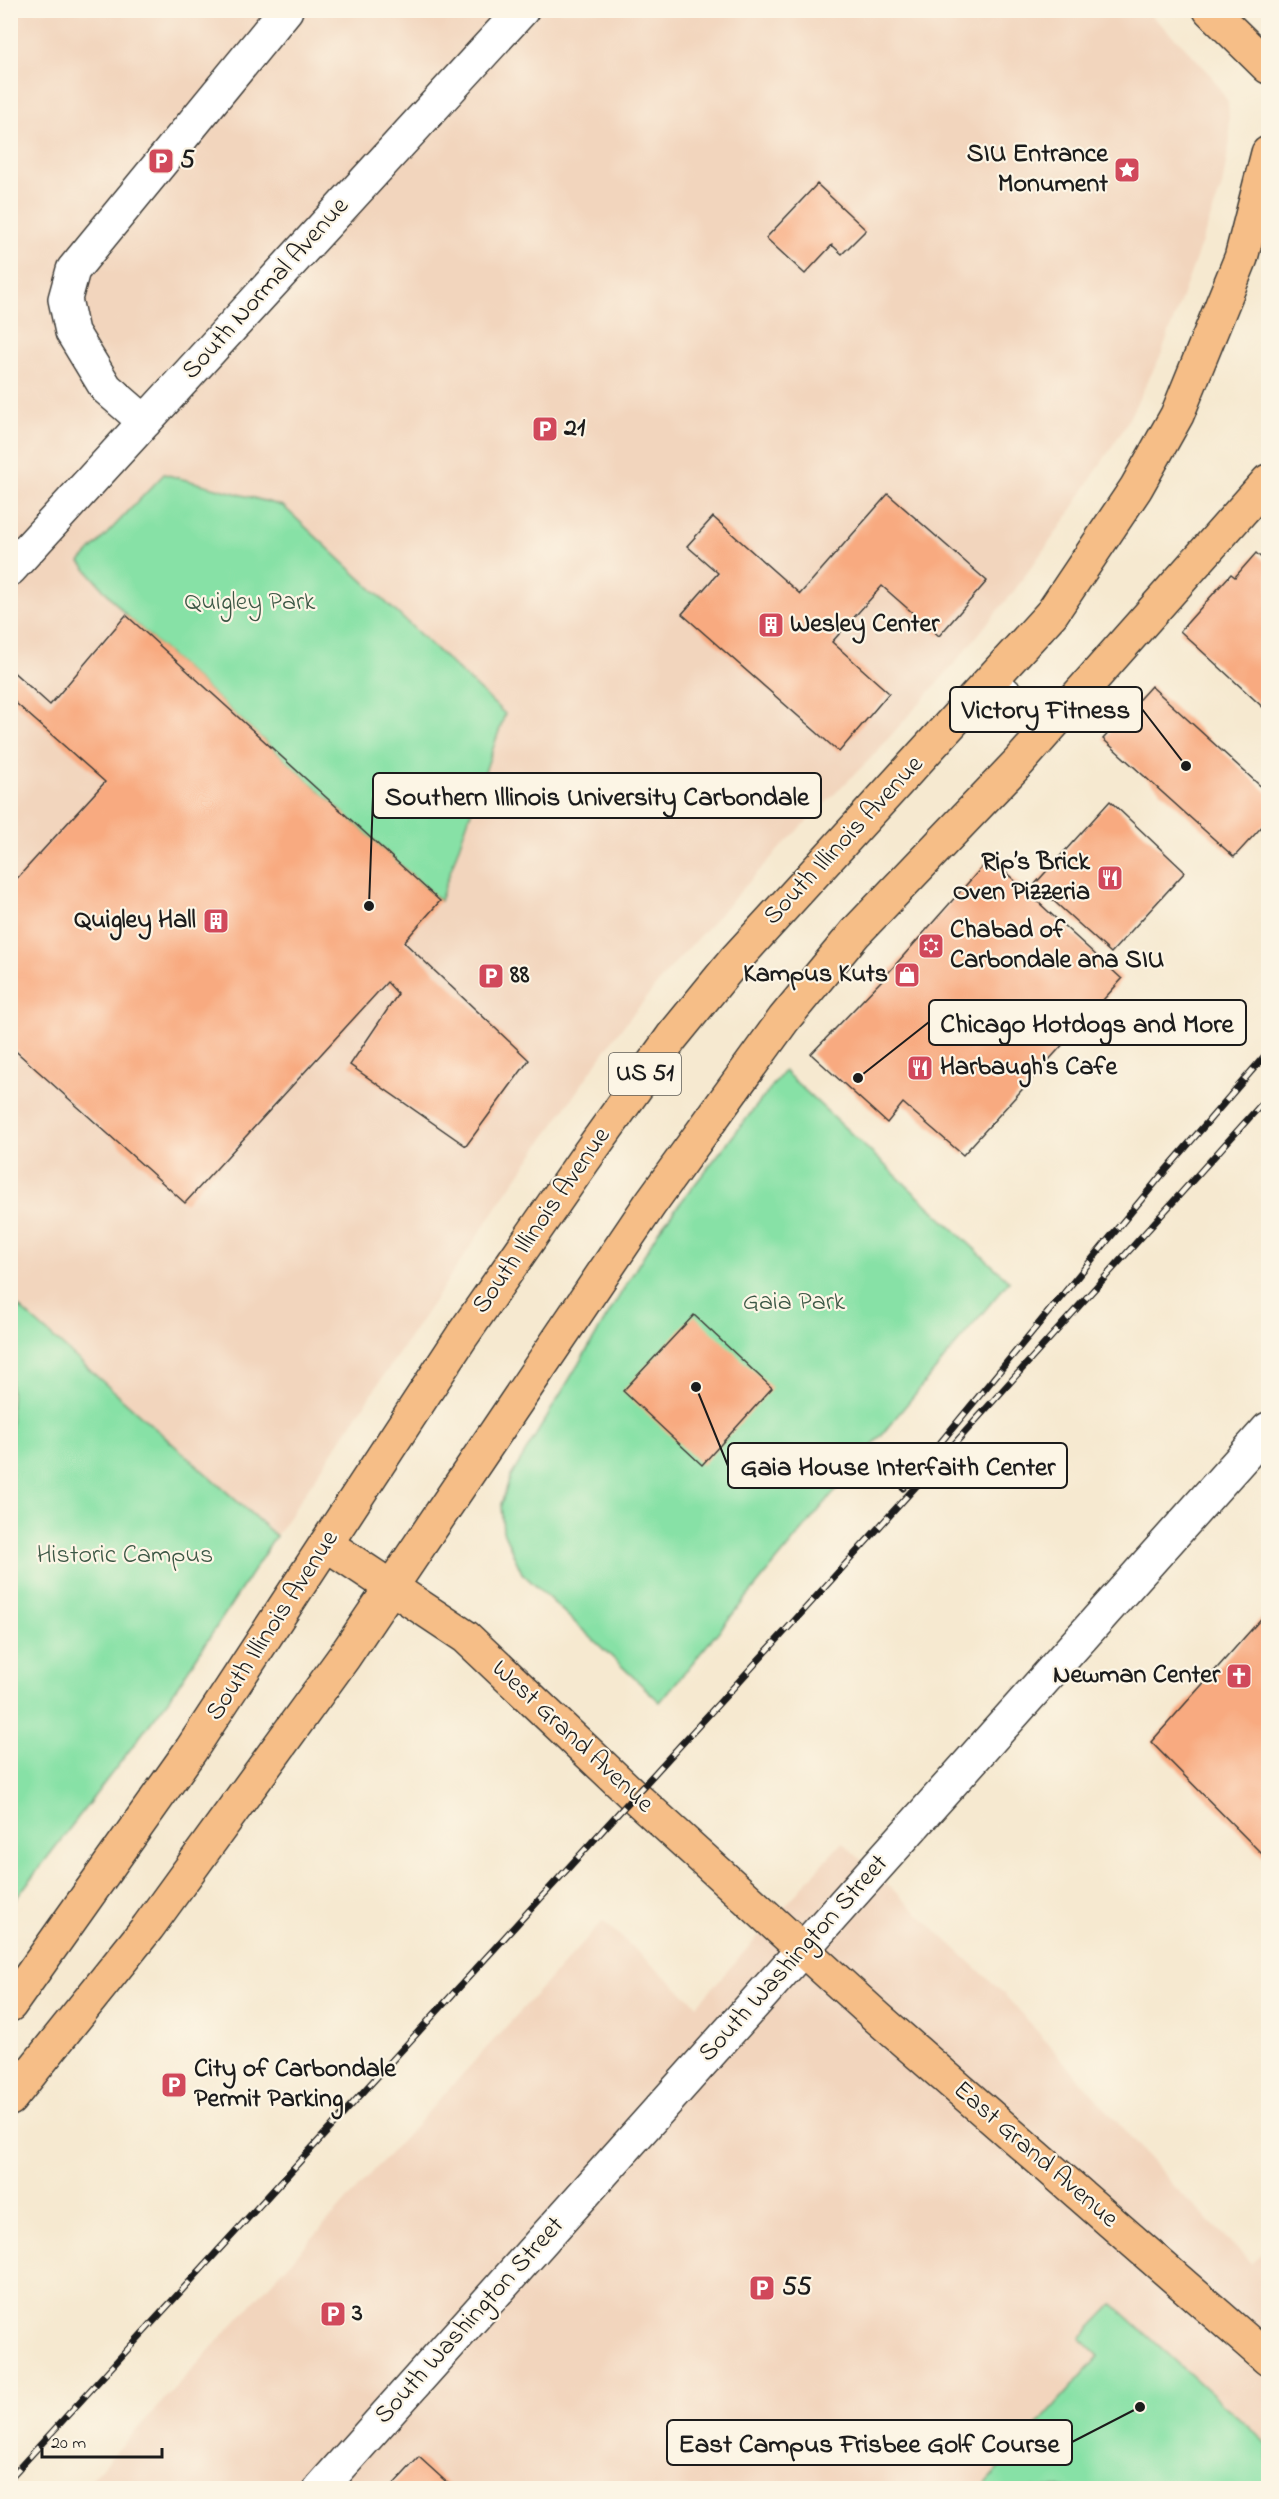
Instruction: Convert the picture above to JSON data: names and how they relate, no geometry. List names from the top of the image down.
{
  "streets": {
    "main road": [
      "South Illinois Avenue",
      "US 51",
      "West Grand Avenue",
      "East Grand Avenue"
    ],
    "street": ["South Normal Avenue", "South Washington Street"]
  },
  "crossings": [
    ["South Illinois Avenue", "West Grand Avenue"],
    ["West Grand Avenue", "South Washington Street"],
    ["West Grand Avenue", "East Grand Avenue"],
    ["South Washington Street", "East Grand Avenue"]
  ],
  "parks": ["Quigley Park", "Gaia Park", "Historic Campus"],
  "places": {
    "parking": [
      "5",
      "21",
      "88",
      "City of Carbondale Permit Parking",
      "55",
      "3"
    ],
    "place": ["SIU Entrance Monument"],
    "building": ["Wesley Center", "Quigley Hall"],
    "other": [
      "Victory Fitness",
      "Southern Illinois University Carbondale",
      "Chicago Hotdogs and More",
      "Gaia House Interfaith Center",
      "East Campus Frisbee Golf Course"
    ],
    "restaurant": ["Rip’s Brick Oven Pizzeria", "Harbaugh's Cafe"],
    "synagogue": ["Chabad of Carbondale ana SIU"],
    "shop": ["Kampus Kuts"],
    "church": ["Newman Center"]
  },
  "scale_bar": "20 m"
}
